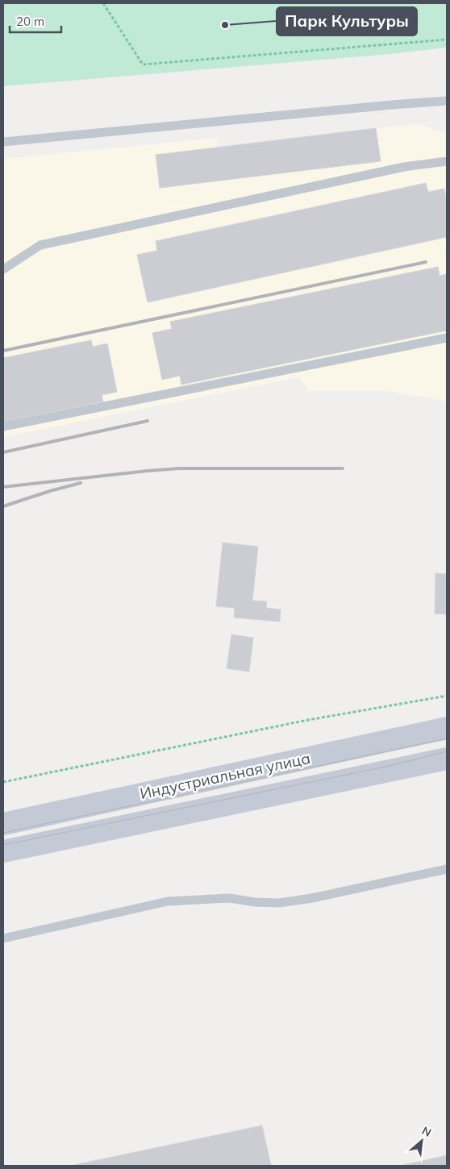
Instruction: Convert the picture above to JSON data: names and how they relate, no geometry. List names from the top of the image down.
{
  "streets": {
    "main road": ["Индустриальная улица"]
  },
  "places": ["Парк Культуры"],
  "scale_bar": "20 m",
  "north": "top right"
}
